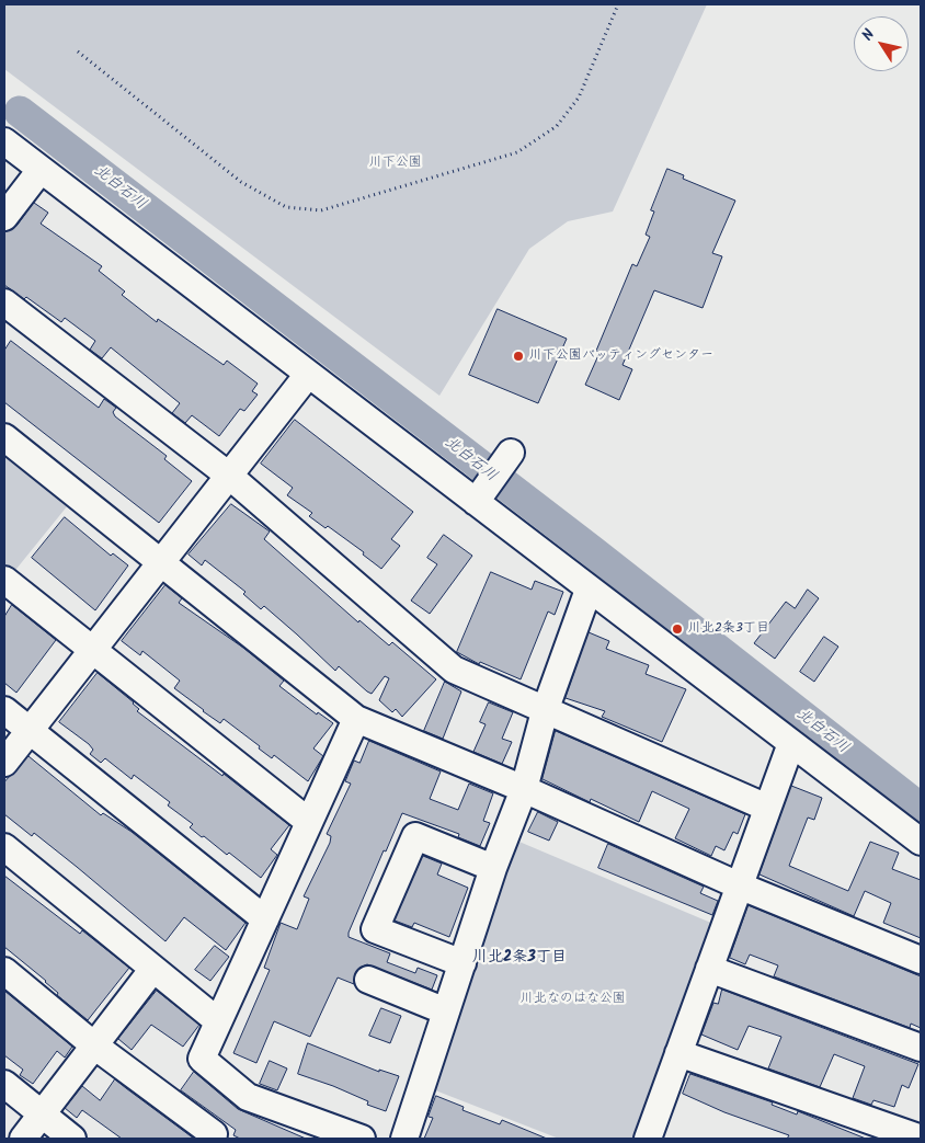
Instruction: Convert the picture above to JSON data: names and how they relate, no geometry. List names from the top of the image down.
{
  "districts": ["川北2条3丁目"],
  "water": ["北白石川"],
  "parks": ["川下公園", "川北なのはな公園"],
  "places": ["川下公園バッティングセンター", "川北2条3丁目"],
  "north": "top left"
}
